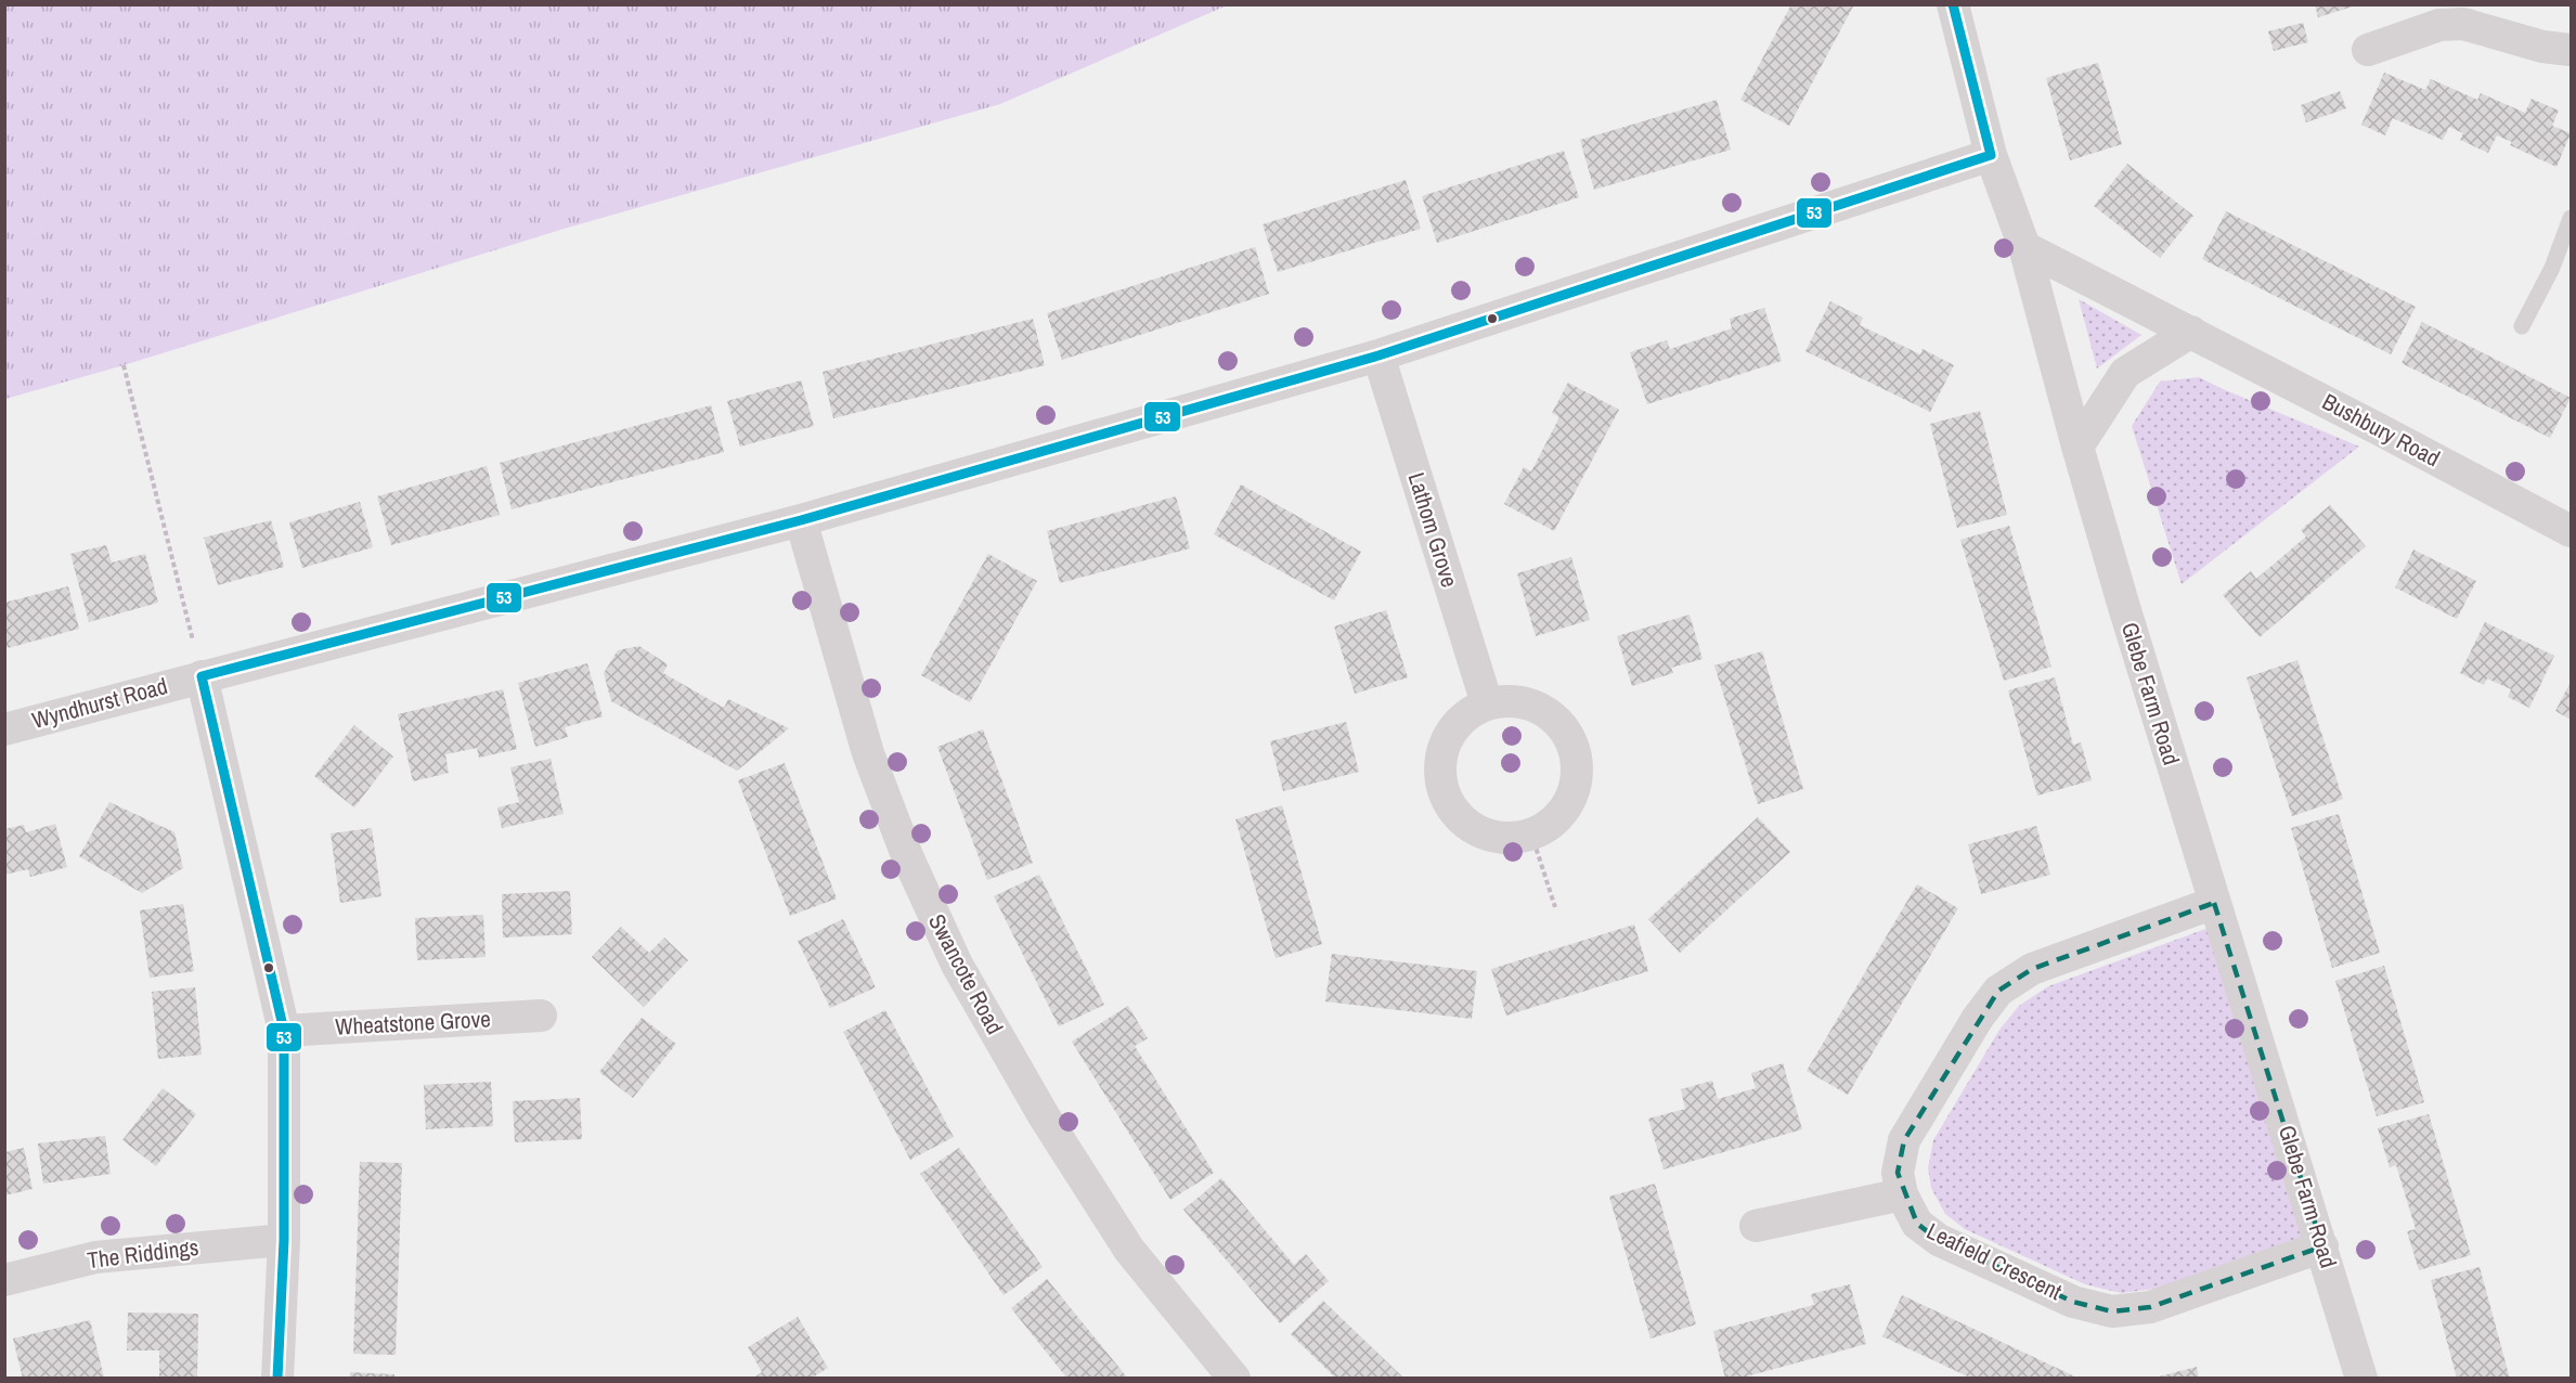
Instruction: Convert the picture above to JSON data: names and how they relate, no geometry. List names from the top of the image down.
{
  "streets": {
    "street": [
      "Bushbury Road",
      "Lathom Grove",
      "Glebe Farm Road",
      "Wyndhurst Road",
      "Swancote Road",
      "Wheatstone Grove",
      "The Riddings",
      "Leafield Crescent"
    ]
  },
  "crossings": [
    ["Bushbury Road", "Glebe Farm Road"],
    ["Lathom Grove", "Wyndhurst Road"],
    ["Glebe Farm Road", "Wyndhurst Road"],
    ["Glebe Farm Road", "Leafield Crescent"],
    ["Wyndhurst Road", "Swancote Road"]
  ],
  "lines": ["transit line 53"]
}
